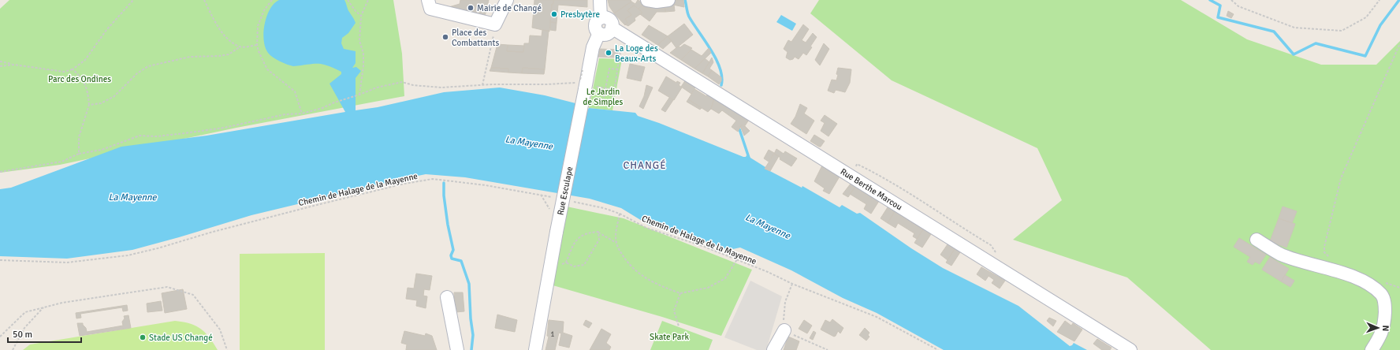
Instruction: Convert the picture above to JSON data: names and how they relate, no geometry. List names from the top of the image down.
{
  "streets": {
    "street": ["Rue Berthe Marcou", "Rue Esculape"],
    "path": ["Chemin de Halage de la Mayenne"]
  },
  "crossings": [
    ["Rue Berthe Marcou", "Rue Esculape"]
  ],
  "districts": ["CHANGÉ"],
  "water": ["La Mayenne"],
  "parks": ["Parc des Ondines", "Le Jardin de Simples", "Skate Park"],
  "places": [
    "Mairie de Changé",
    "Presbytère",
    "Place des Combattants",
    "La Loge des Beaux-Arts",
    "Stade US Changé"
  ],
  "house_numbers": ["1"],
  "scale_bar": "50 m",
  "north": "right"
}
